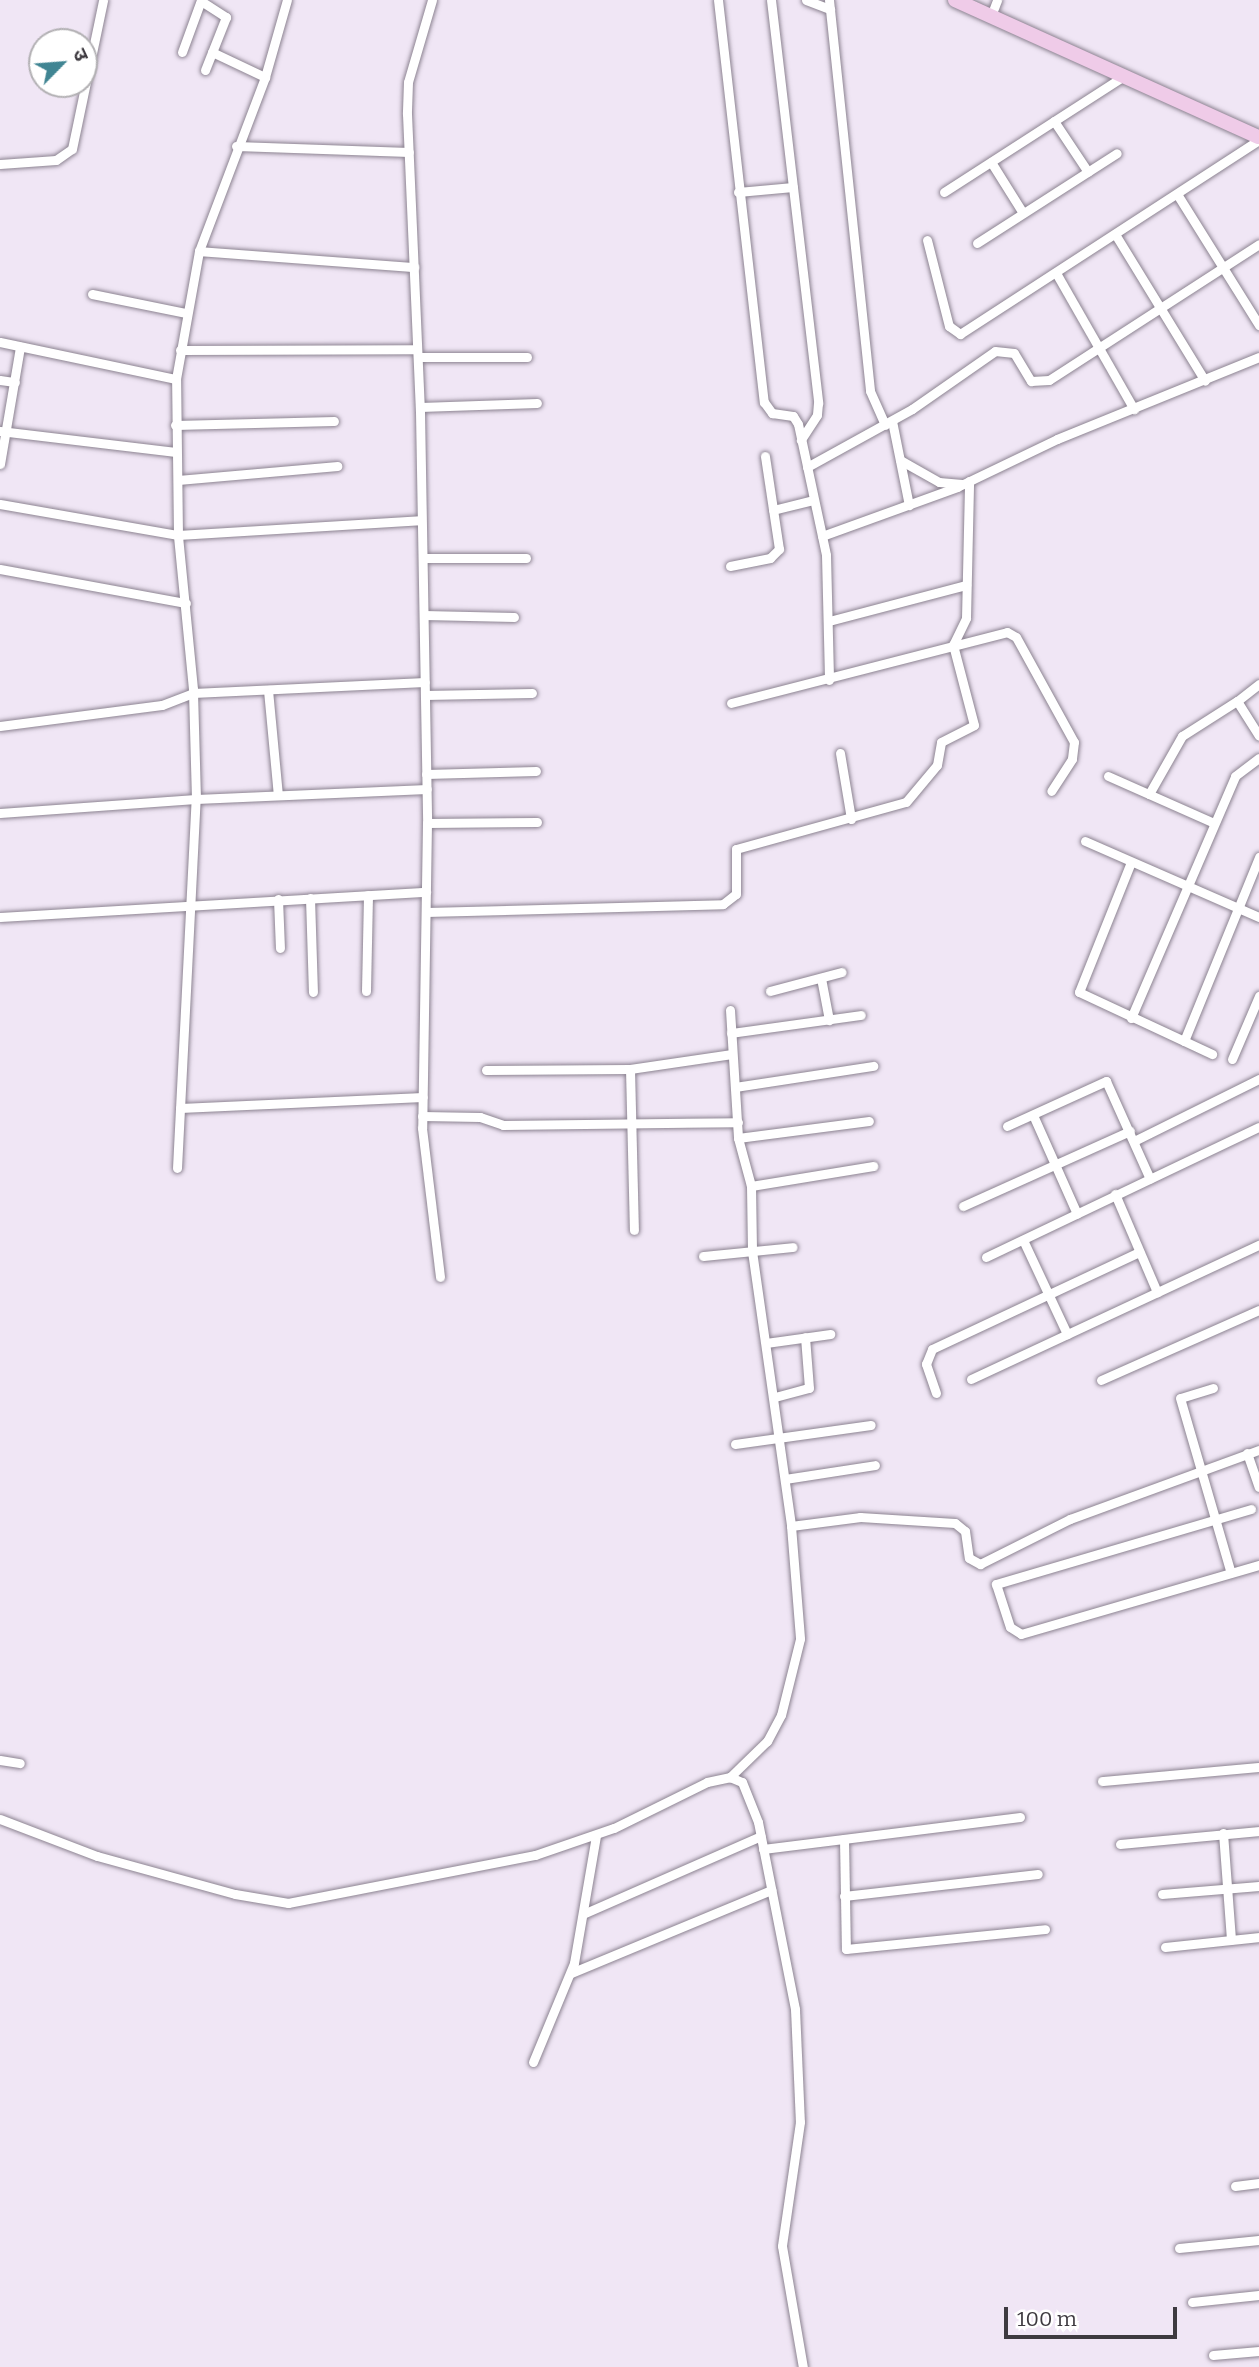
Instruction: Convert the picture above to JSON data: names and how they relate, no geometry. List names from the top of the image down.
{
  "scale_bar": "100 m",
  "north": "top right"
}
